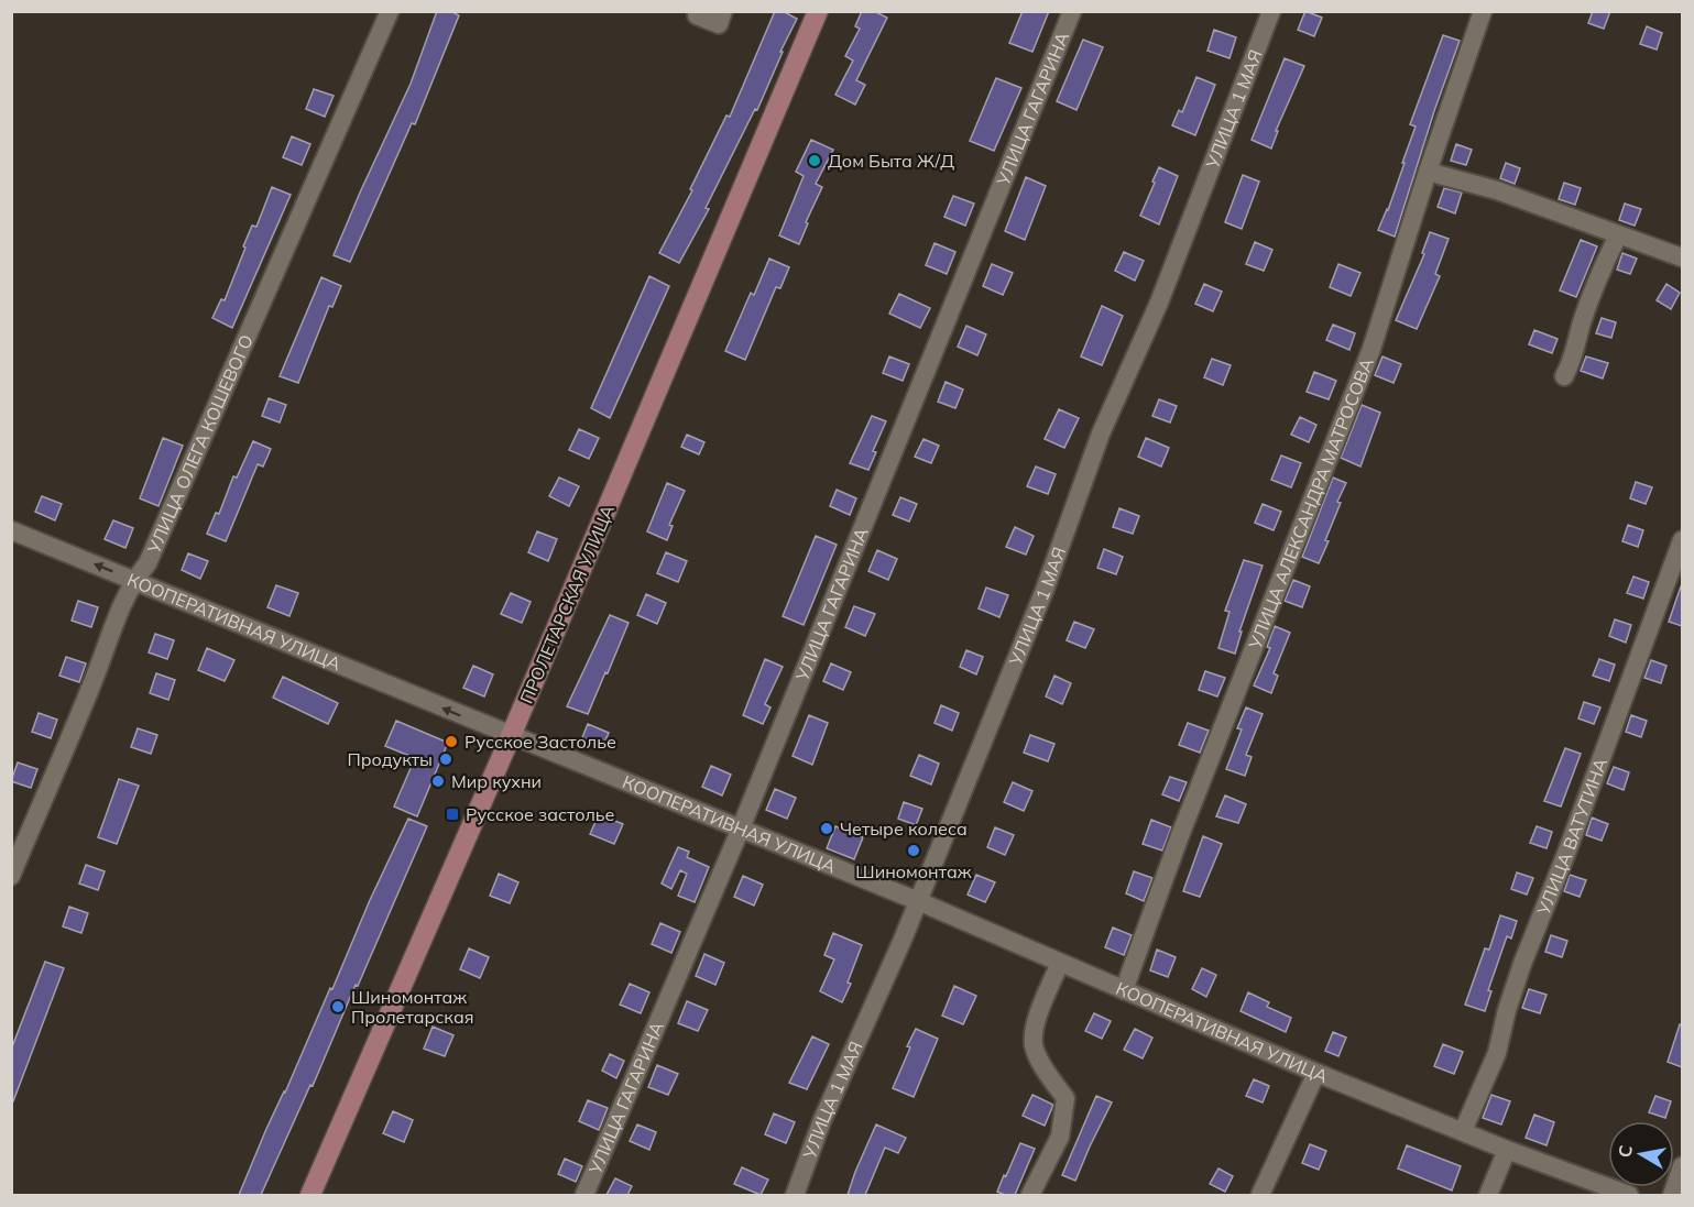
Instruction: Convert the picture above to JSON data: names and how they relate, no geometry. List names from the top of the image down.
{
  "streets": {
    "main road": ["ПРОЛЕТАРСКАЯ УЛИЦА"],
    "street": [
      "УЛИЦА 1 МАЯ",
      "УЛИЦА ГАГАРИНА",
      "УЛИЦА ОЛЕГА КОШЕВОГО",
      "УЛИЦА АЛЕКСАНДРА МАТРОСОВА",
      "КООПЕРАТИВНАЯ УЛИЦА",
      "УЛИЦА ВАТУТИНА"
    ]
  },
  "crossings": [
    ["УЛИЦА 1 МАЯ", "КООПЕРАТИВНАЯ УЛИЦА"],
    ["УЛИЦА ГАГАРИНА", "КООПЕРАТИВНАЯ УЛИЦА"],
    ["УЛИЦА ОЛЕГА КОШЕВОГО", "КООПЕРАТИВНАЯ УЛИЦА"],
    ["УЛИЦА АЛЕКСАНДРА МАТРОСОВА", "КООПЕРАТИВНАЯ УЛИЦА"],
    ["ПРОЛЕТАРСКАЯ УЛИЦА", "КООПЕРАТИВНАЯ УЛИЦА"],
    ["КООПЕРАТИВНАЯ УЛИЦА", "УЛИЦА ВАТУТИНА"]
  ],
  "places": {
    "other": [
      "Дом Быта Ж/Д",
      "Русское Застолье",
      "Продукты",
      "Мир кухни",
      "Четыре колеса",
      "Шиномонтаж",
      "Шиномонтаж Пролетарская"
    ],
    "transit": ["Русское застолье"]
  },
  "north": "left"
}
